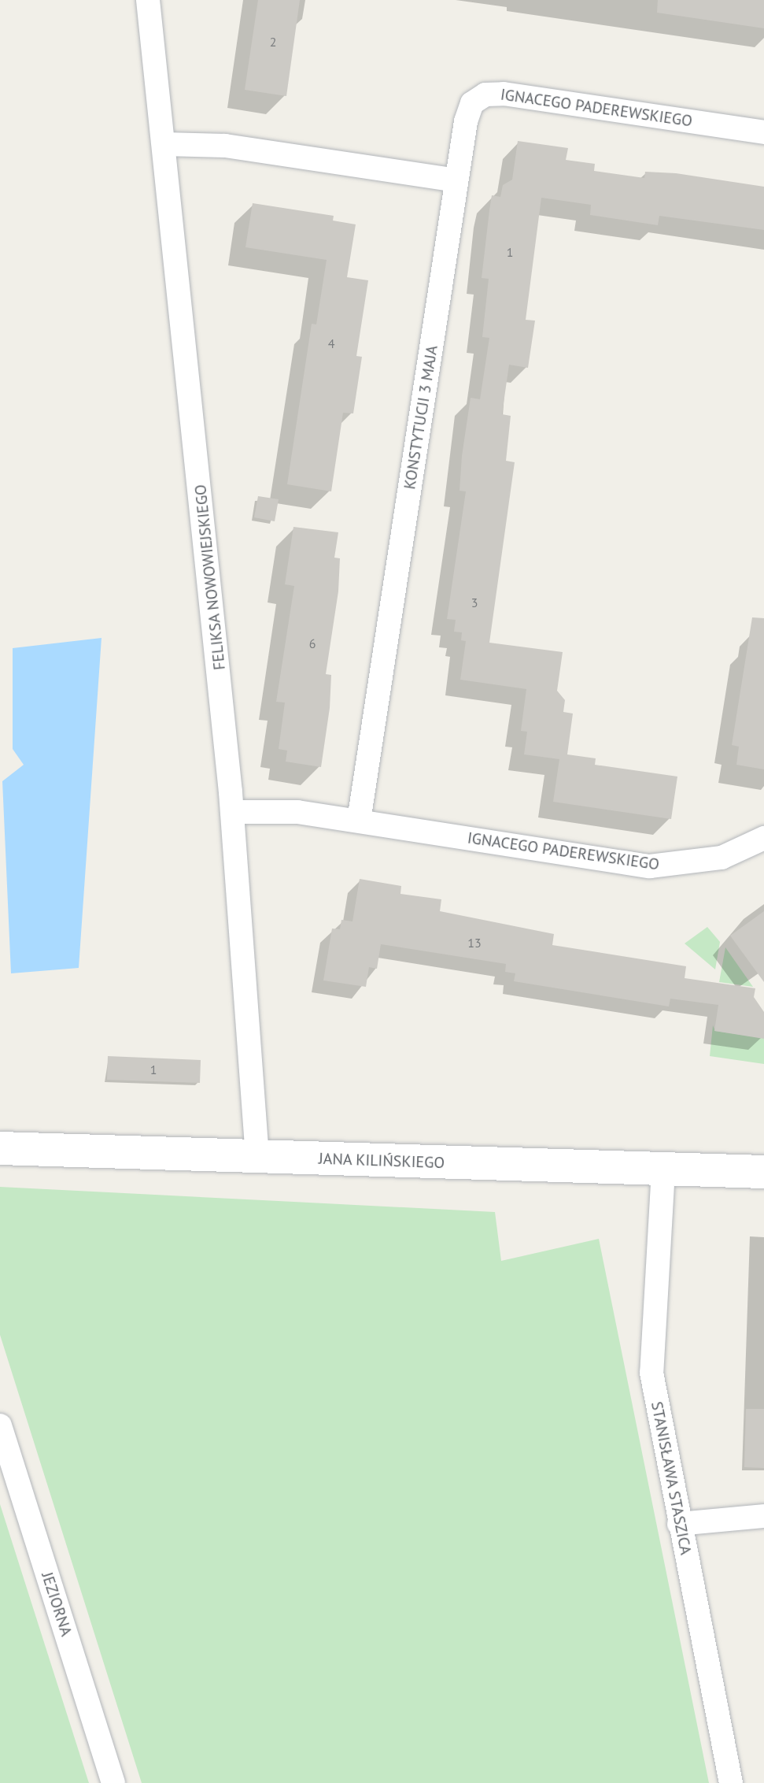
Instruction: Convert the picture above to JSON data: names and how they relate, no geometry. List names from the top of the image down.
{
  "streets": {
    "main road": ["JANA KILIŃSKIEGO"],
    "street": [
      "IGNACEGO PADEREWSKIEGO",
      "KONSTYTUCJI 3 MAJA",
      "FELIKSA NOWOWIEJSKIEGO",
      "STANISŁAWA STASZICA",
      "JEZIORNA"
    ]
  },
  "crossings": [
    ["IGNACEGO PADEREWSKIEGO", "KONSTYTUCJI 3 MAJA"],
    ["FELIKSA NOWOWIEJSKIEGO", "JANA KILIŃSKIEGO"],
    ["JANA KILIŃSKIEGO", "STANISŁAWA STASZICA"]
  ],
  "house_numbers": [
    "2",
    "1",
    "4",
    "3",
    "6",
    "13",
    "1"
  ]
}
